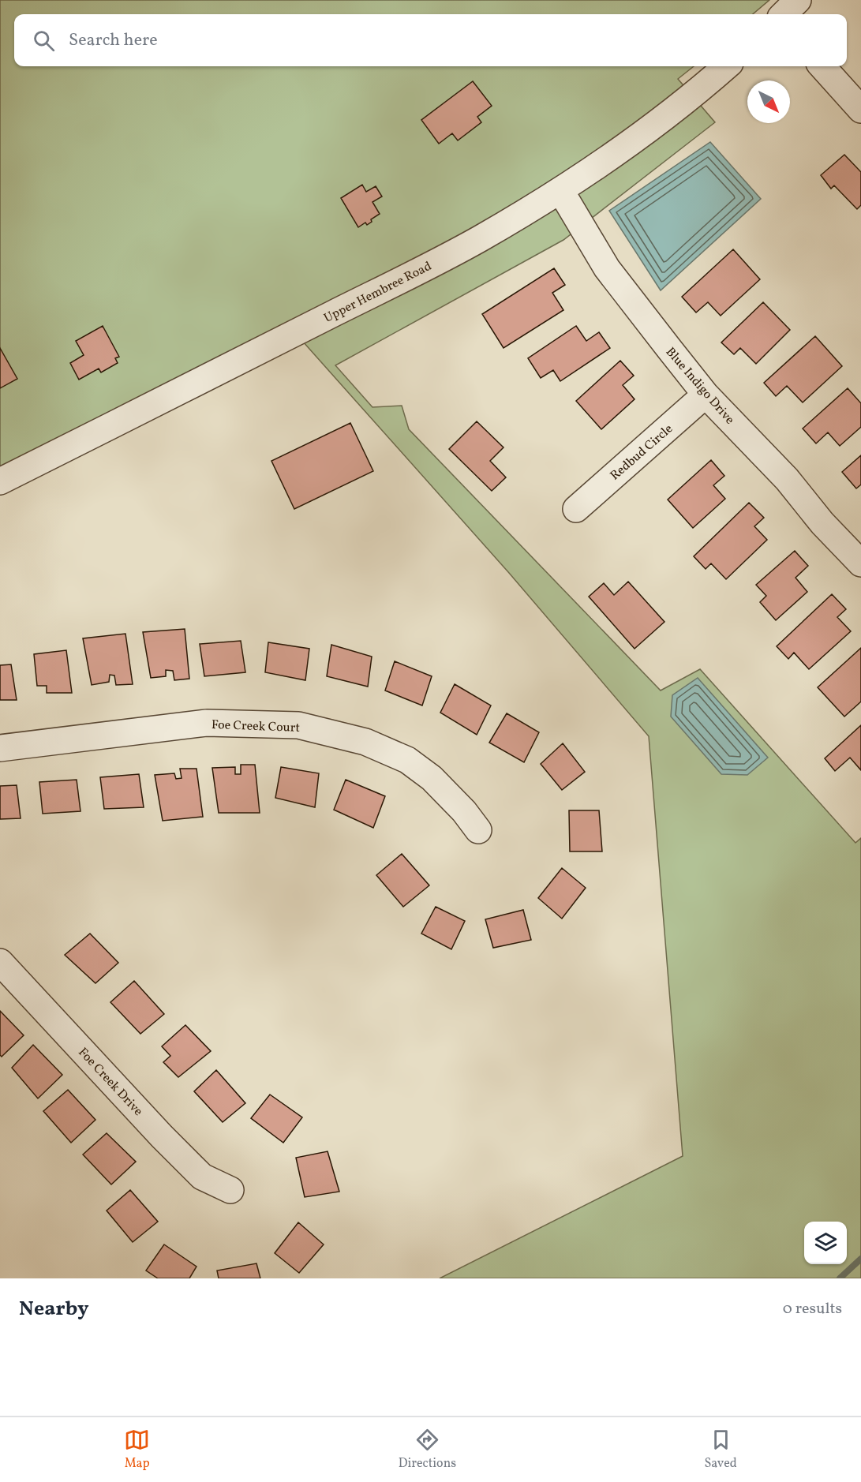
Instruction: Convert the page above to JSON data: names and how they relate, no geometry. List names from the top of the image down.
{
  "streets": {
    "street": [
      "Upper Hembree Road",
      "Blue Indigo Drive",
      "Redbud Circle",
      "Foe Creek Court",
      "Foe Creek Drive"
    ]
  },
  "crossings": [
    ["Upper Hembree Road", "Blue Indigo Drive"],
    ["Blue Indigo Drive", "Redbud Circle"]
  ],
  "north": "bottom right",
  "page": {
    "search": "Search here",
    "heading": ["Nearby", "0 results"],
    "nav": ["Map", "Directions", "Saved"]
  }
}
